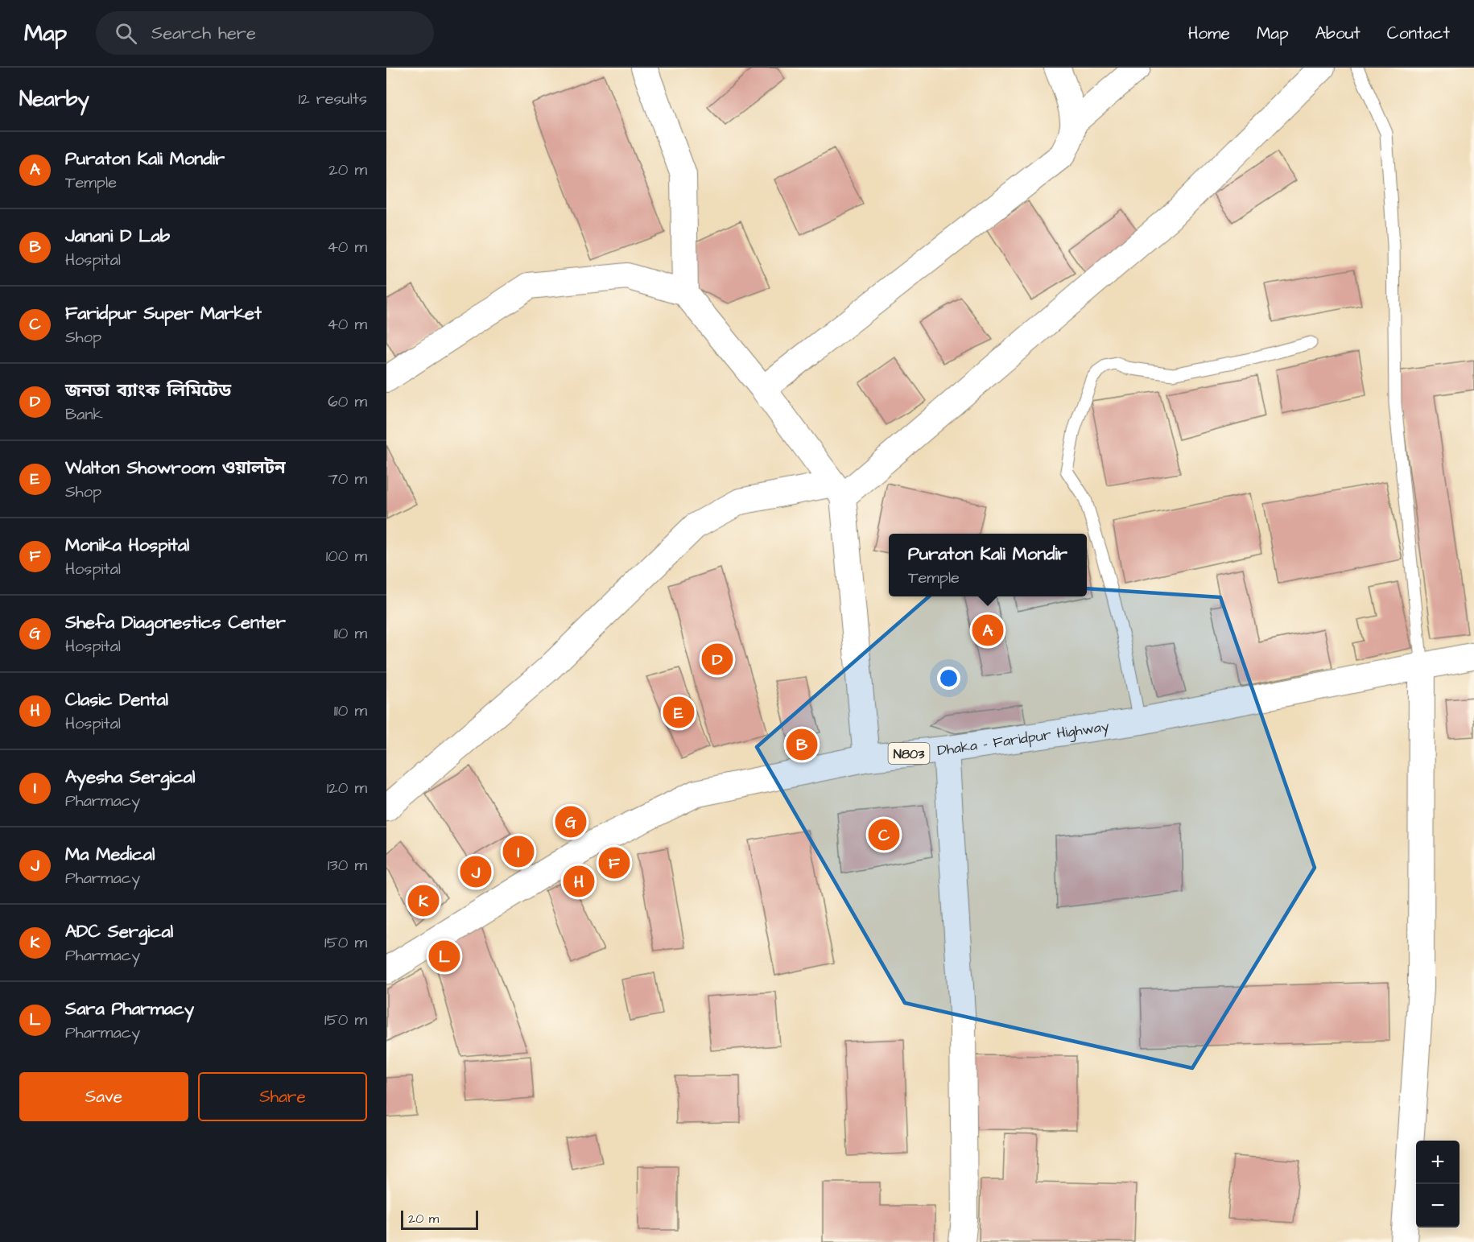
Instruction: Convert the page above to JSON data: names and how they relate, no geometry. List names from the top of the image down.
{
  "streets": {
    "highway": ["Dhaka - Faridpur Highway", "N803"]
  },
  "scale_bar": "20 m",
  "page": {
    "header": "Map",
    "search": "Search here",
    "nav": [
      "Home",
      "Map",
      "About",
      "Contact"
    ],
    "heading": ["Nearby", "12 results"],
    "list": [
      {
        "mark": "A",
        "name": "Puraton Kali Mondir",
        "note": "Temple",
        "value": "20 m"
      },
      {
        "mark": "B",
        "name": "Janani D Lab",
        "note": "Hospital",
        "value": "40 m"
      },
      {
        "mark": "C",
        "name": "Faridpur Super Market",
        "note": "Shop",
        "value": "40 m"
      },
      {
        "mark": "D",
        "name": "জনতা ব্যাংক লিমিটেড",
        "note": "Bank",
        "value": "60 m"
      },
      {
        "mark": "E",
        "name": "Walton Showroom ওয়ালটন",
        "note": "Shop",
        "value": "70 m"
      },
      {
        "mark": "F",
        "name": "Monika Hospital",
        "note": "Hospital",
        "value": "100 m"
      },
      {
        "mark": "G",
        "name": "Shefa Diagonestics Center",
        "note": "Hospital",
        "value": "110 m"
      },
      {
        "mark": "H",
        "name": "Clasic Dental",
        "note": "Hospital",
        "value": "110 m"
      },
      {
        "mark": "I",
        "name": "Ayesha Sergical",
        "note": "Pharmacy",
        "value": "120 m"
      },
      {
        "mark": "J",
        "name": "Ma Medical",
        "note": "Pharmacy",
        "value": "130 m"
      },
      {
        "mark": "K",
        "name": "ADC Sergical",
        "note": "Pharmacy",
        "value": "150 m"
      },
      {
        "mark": "L",
        "name": "Sara Pharmacy",
        "note": "Pharmacy",
        "value": "150 m"
      }
    ],
    "popup": ["Puraton Kali Mondir", "Temple"],
    "pins": [
      "A",
      "D",
      "E",
      "B",
      "G",
      "C",
      "I",
      "F",
      "J",
      "H",
      "K",
      "L"
    ],
    "buttons": ["Save", "Share"],
    "map_buttons": ["+", "−"],
    "scale": "20 m"
  }
}
